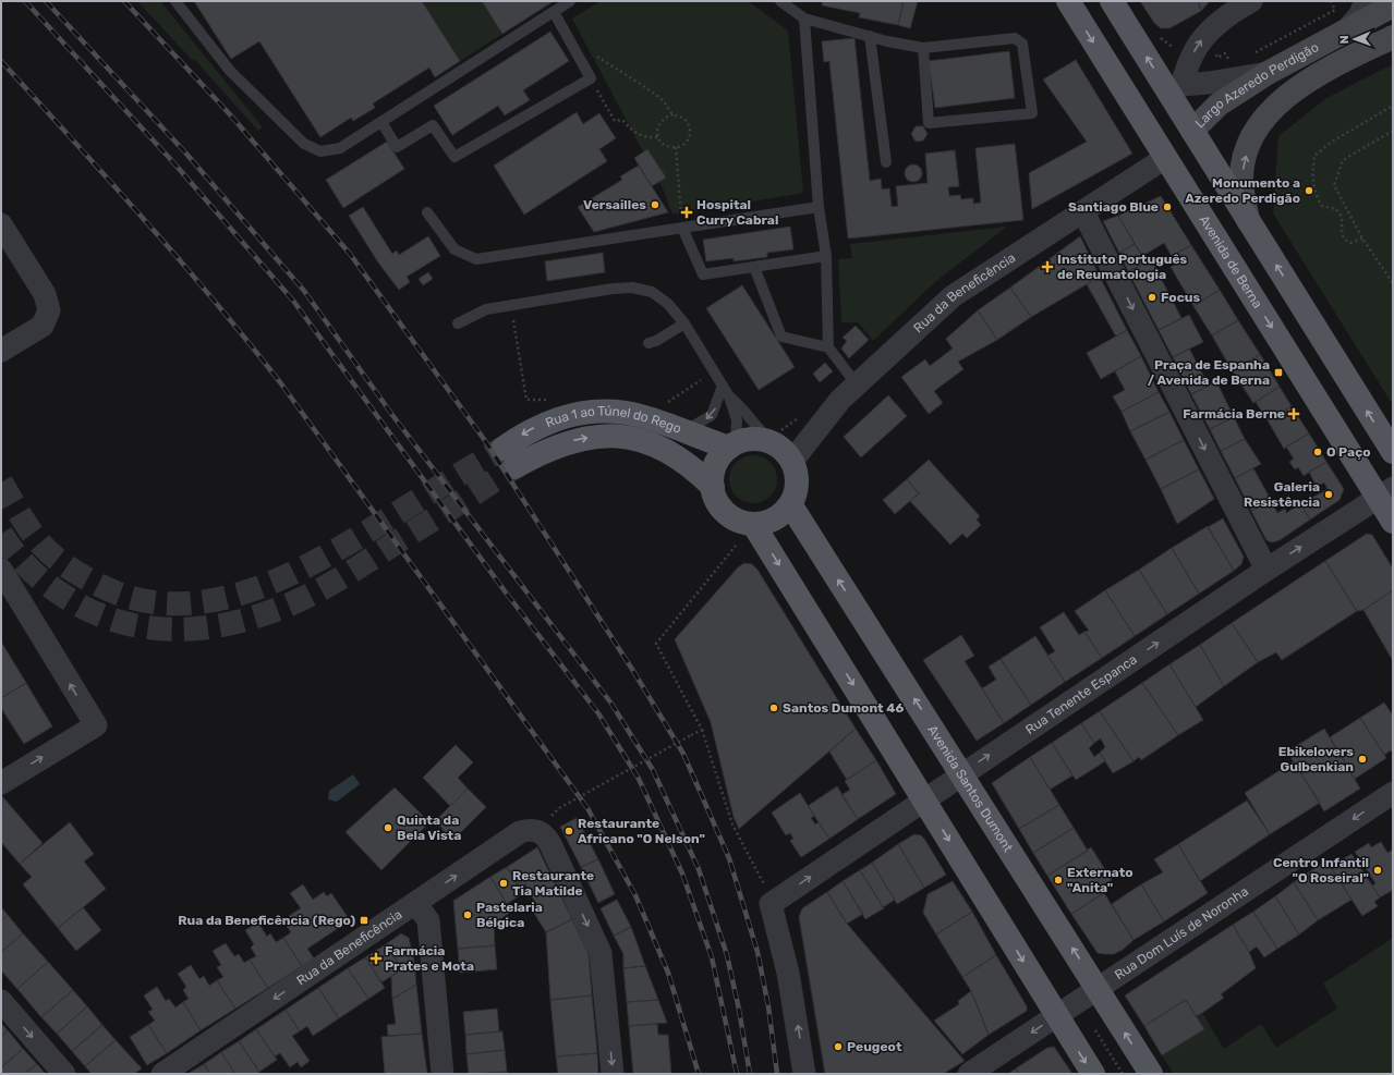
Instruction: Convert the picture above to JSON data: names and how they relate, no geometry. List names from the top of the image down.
{
  "streets": {
    "main road": [
      "Largo Azeredo Perdigão",
      "Avenida de Berna",
      "Rua 1 ao Túnel do Rego",
      "Avenida Santos Dumont"
    ],
    "street": ["Rua da Beneficência", "Rua Tenente Espanca", "Rua Dom Luís de Noronha"]
  },
  "crossings": [
    ["Avenida de Berna", "Rua da Beneficência"],
    ["Avenida de Berna", "Rua Tenente Espanca"],
    ["Rua da Beneficência", "Rua 1 ao Túnel do Rego"],
    ["Rua da Beneficência", "Avenida Santos Dumont"],
    ["Rua 1 ao Túnel do Rego", "Avenida Santos Dumont"],
    ["Rua Tenente Espanca", "Avenida Santos Dumont"],
    ["Avenida Santos Dumont", "Rua Dom Luís de Noronha"]
  ],
  "one_way": ["Rua Tenente Espanca", "Rua Dom Luís de Noronha"],
  "places": {
    "other": [
      "Monumento a Azeredo Perdigão",
      "Versailles",
      "Santiago Blue",
      "Focus",
      "O Paço",
      "Galeria Resistência",
      "Santos Dumont 46",
      "Ebikelovers Gulbenkian",
      "Quinta da Bela Vista",
      "Restaurante Africano \"O Nelson\"",
      "Centro Infantil \"O Roseiral\"",
      "Externato \"Anita\"",
      "Restaurante Tia Matilde",
      "Pastelaria Bélgica",
      "Peugeot"
    ],
    "health": [
      "Hospital Curry Cabral",
      "Instituto Português de Reumatologia",
      "Farmácia Berne",
      "Farmácia Prates e Mota"
    ],
    "transit": ["Praça de Espanha / Avenida de Berna", "Rua da Beneficência (Rego)"]
  },
  "north": "left"
}
